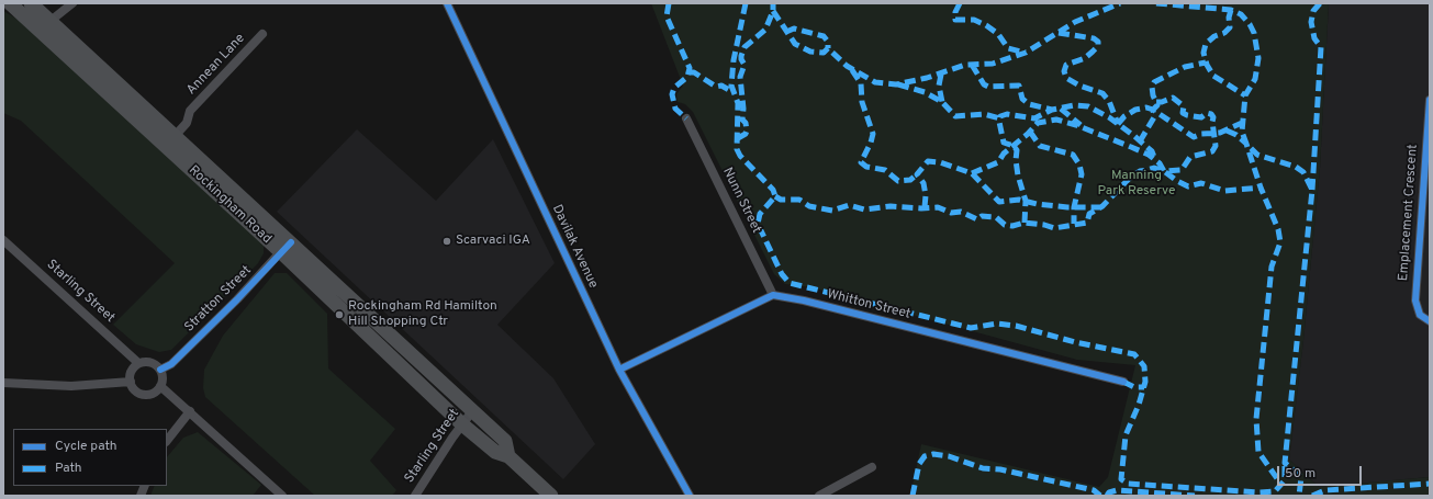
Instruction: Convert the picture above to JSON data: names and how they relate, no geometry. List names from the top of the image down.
{
  "streets": {
    "main road": ["Rockingham Road"],
    "street": [
      "Annean Lane",
      "Nunn Street",
      "Emplacement Crescent",
      "Davilak Avenue",
      "Starling Street",
      "Stratton Street",
      "Whitton Street"
    ]
  },
  "crossings": [
    ["Annean Lane", "Rockingham Road"],
    ["Nunn Street", "Whitton Street"],
    ["Rockingham Road", "Starling Street"],
    ["Rockingham Road", "Stratton Street"],
    ["Starling Street", "Stratton Street"]
  ],
  "parks": ["Manning Park Reserve"],
  "places": ["Scarvaci IGA", "Rockingham Rd Hamilton Hill Shopping Ctr"],
  "legend": ["Cycle path", "Path"],
  "scale_bar": "50 m"
}
